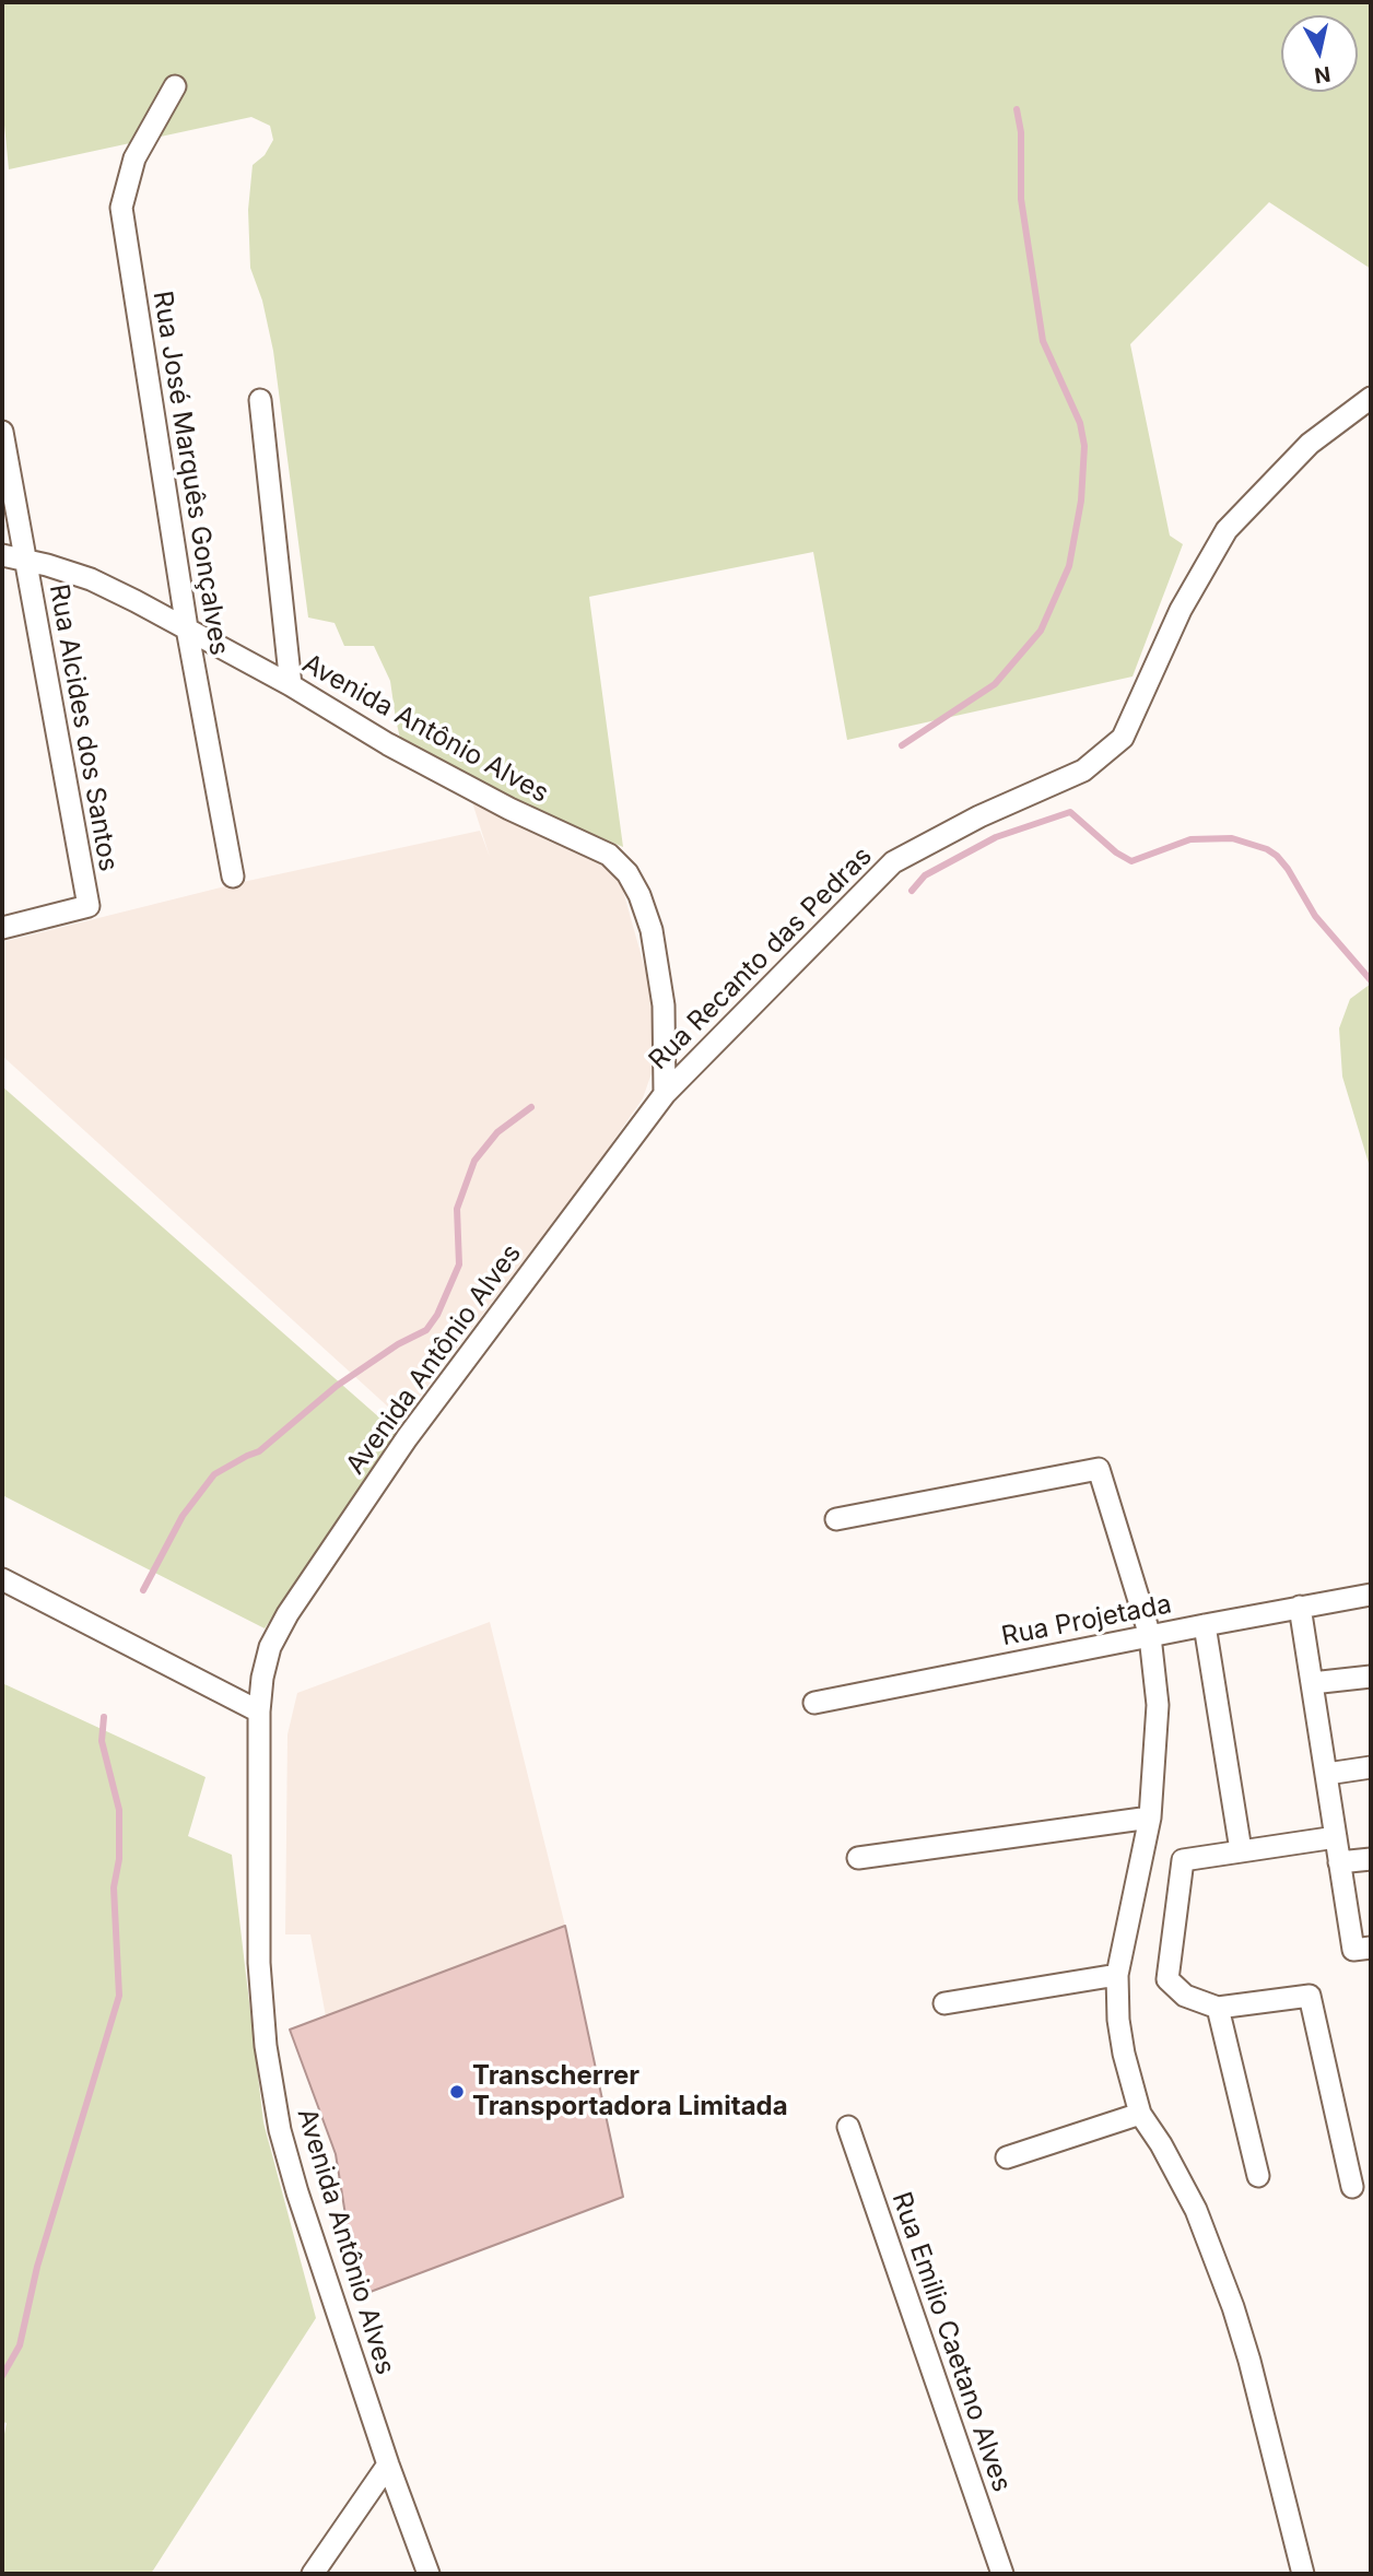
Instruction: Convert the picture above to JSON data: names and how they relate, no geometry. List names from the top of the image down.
{
  "streets": {
    "street": [
      "Rua José Marquês Gonçalves",
      "Rua Alcides dos Santos",
      "Avenida Antônio Alves",
      "Rua Recanto das Pedras",
      "Rua Projetada",
      "Rua Emilio Caetano Alves"
    ]
  },
  "crossings": [
    ["Rua José Marquês Gonçalves", "Avenida Antônio Alves"],
    ["Rua Alcides dos Santos", "Avenida Antônio Alves"],
    ["Avenida Antônio Alves", "Rua Recanto das Pedras"]
  ],
  "places": ["Transcherrer Transportadora Limitada"],
  "north": "bottom"
}
